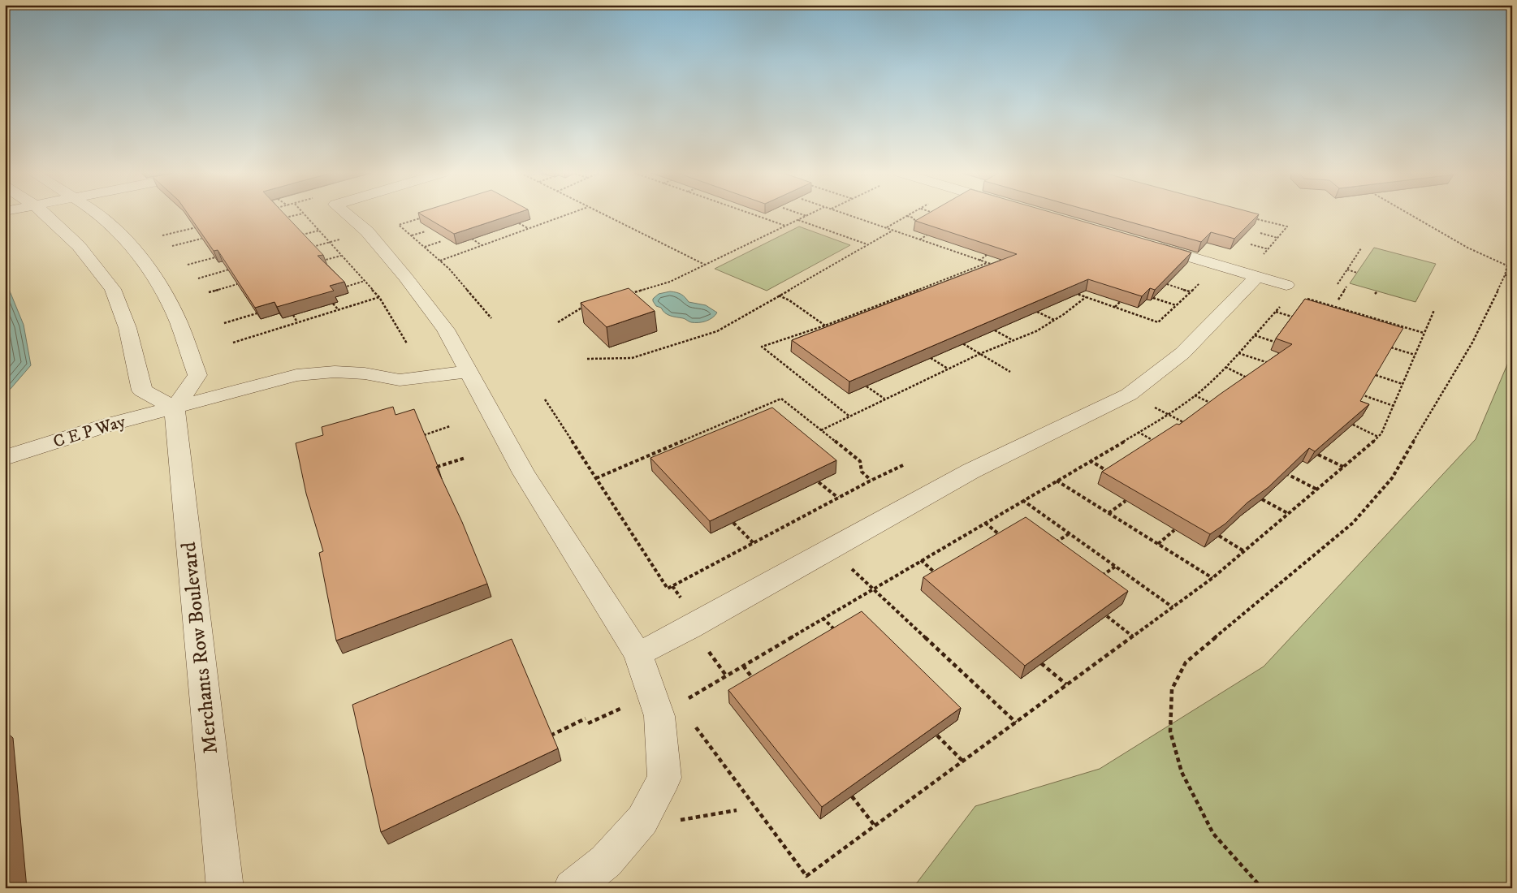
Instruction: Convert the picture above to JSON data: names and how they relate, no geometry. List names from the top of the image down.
{
  "streets": {
    "street": ["C E P Way", "Merchants Row Boulevard"]
  },
  "crossings": [
    ["C E P Way", "Merchants Row Boulevard"]
  ]
}
